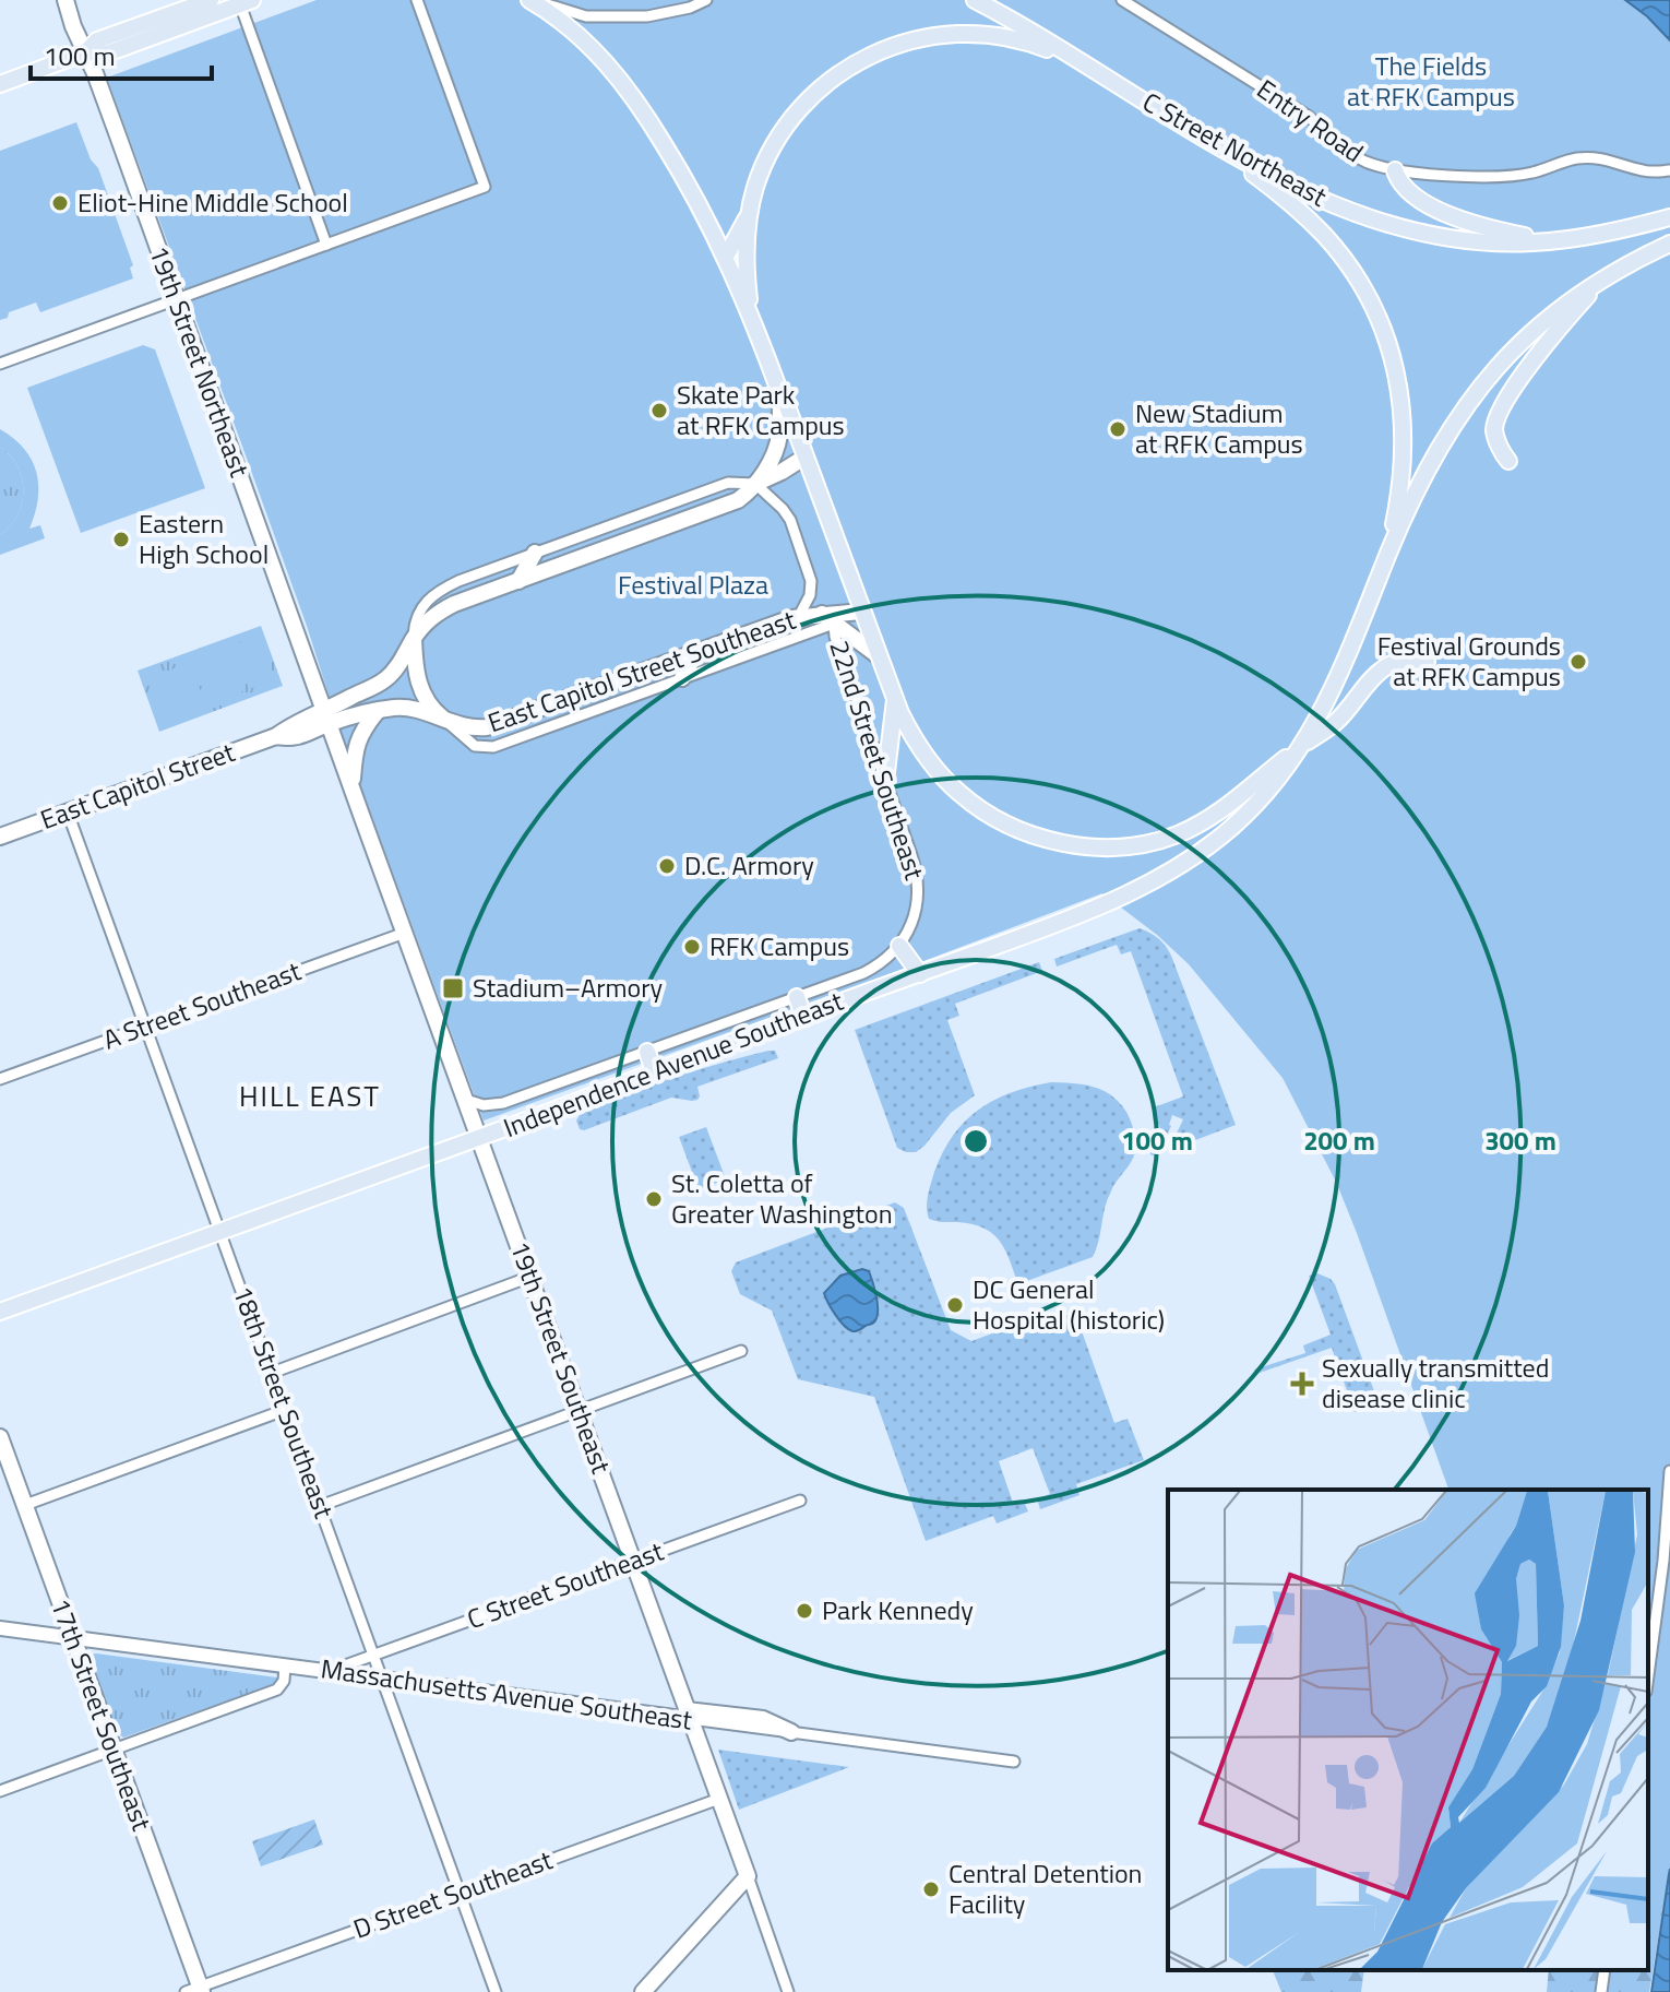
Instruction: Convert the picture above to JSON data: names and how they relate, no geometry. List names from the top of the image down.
{
  "streets": {
    "main road": [
      "C Street Northeast",
      "19th Street Northeast",
      "East Capitol Street Southeast",
      "22nd Street Southeast",
      "East Capitol Street",
      "Independence Avenue Southeast",
      "19th Street Southeast",
      "17th Street Southeast"
    ],
    "street": [
      "Entry Road",
      "A Street Southeast",
      "18th Street Southeast",
      "C Street Southeast",
      "Massachusetts Avenue Southeast",
      "D Street Southeast"
    ]
  },
  "crossings": [
    ["19th Street Northeast", "East Capitol Street Southeast"],
    ["19th Street Northeast", "East Capitol Street"],
    ["19th Street Northeast", "19th Street Southeast"],
    ["East Capitol Street Southeast", "22nd Street Southeast"],
    ["East Capitol Street Southeast", "East Capitol Street"],
    ["East Capitol Street Southeast", "19th Street Southeast"],
    ["22nd Street Southeast", "Independence Avenue Southeast"],
    ["East Capitol Street", "19th Street Southeast"],
    ["East Capitol Street", "18th Street Southeast"],
    ["A Street Southeast", "19th Street Southeast"],
    ["A Street Southeast", "18th Street Southeast"],
    ["Independence Avenue Southeast", "19th Street Southeast"],
    ["Independence Avenue Southeast", "18th Street Southeast"],
    ["19th Street Southeast", "C Street Southeast"],
    ["19th Street Southeast", "Massachusetts Avenue Southeast"],
    ["19th Street Southeast", "D Street Southeast"],
    ["18th Street Southeast", "C Street Southeast"],
    ["18th Street Southeast", "Massachusetts Avenue Southeast"],
    ["18th Street Southeast", "D Street Southeast"],
    ["C Street Southeast", "Massachusetts Avenue Southeast"],
    ["Massachusetts Avenue Southeast", "17th Street Southeast"],
    ["17th Street Southeast", "D Street Southeast"]
  ],
  "districts": ["HILL EAST"],
  "parks": ["The Fields at RFK Campus", "Festival Plaza"],
  "places": {
    "other": [
      "Eliot-Hine Middle School",
      "Skate Park at RFK Campus",
      "New Stadium at RFK Campus",
      "Eastern High School",
      "Festival Grounds at RFK Campus",
      "D.C. Armory",
      "RFK Campus",
      "St. Coletta of Greater Washington",
      "DC General Hospital (historic)",
      "Park Kennedy",
      "Central Detention Facility"
    ],
    "transit": ["Stadium–Armory"],
    "health": ["Sexually transmitted disease clinic"]
  },
  "scale_bar": "100 m",
  "rings": ["100 m", "200 m", "300 m"]
}
